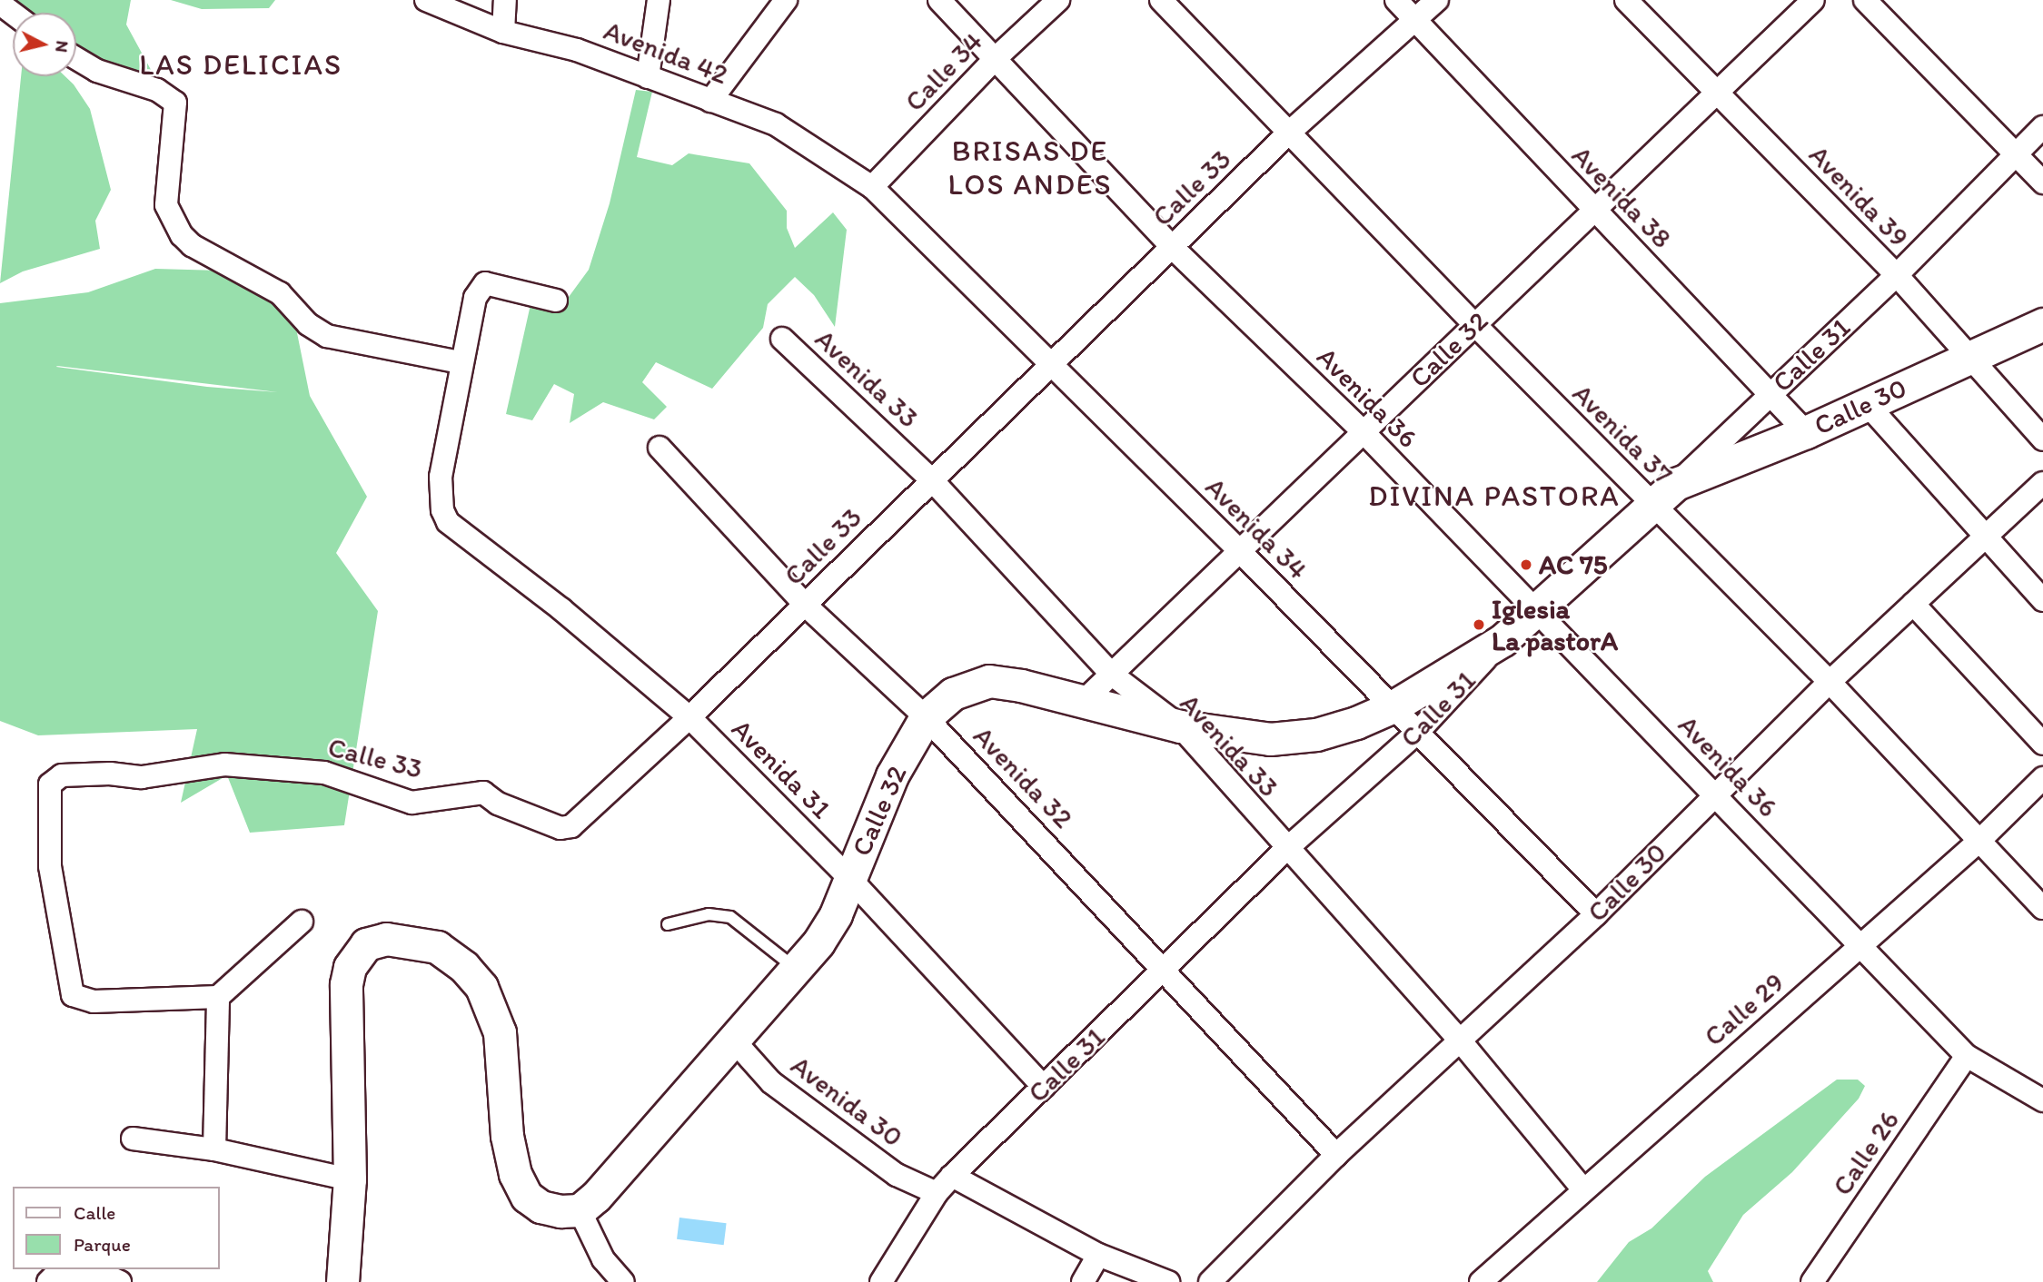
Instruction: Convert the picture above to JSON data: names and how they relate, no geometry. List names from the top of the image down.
{
  "streets": {
    "main road": ["Calle 32", "Calle 31", "Calle 30"],
    "street": [
      "Avenida 42",
      "Calle 34",
      "Calle 33",
      "Avenida 39",
      "Avenida 38",
      "Avenida 33",
      "Avenida 36",
      "Avenida 37",
      "Avenida 34",
      "Avenida 31",
      "Avenida 32",
      "Calle 29",
      "Avenida 30",
      "Calle 26"
    ]
  },
  "crossings": [
    ["Avenida 42", "Calle 34"],
    ["Avenida 42", "Avenida 34"],
    ["Calle 34", "Avenida 36"],
    ["Calle 34", "Avenida 34"],
    ["Calle 33", "Avenida 38"],
    ["Calle 33", "Avenida 33"],
    ["Calle 33", "Avenida 36"],
    ["Calle 33", "Avenida 37"],
    ["Calle 33", "Avenida 34"],
    ["Calle 33", "Avenida 31"],
    ["Calle 33", "Avenida 32"],
    ["Avenida 39", "Calle 32"],
    ["Avenida 39", "Calle 31"],
    ["Avenida 39", "Calle 30"],
    ["Avenida 38", "Calle 32"],
    ["Avenida 38", "Calle 31"],
    ["Avenida 38", "Calle 30"],
    ["Calle 32", "Calle 31"],
    ["Calle 32", "Avenida 33"],
    ["Calle 32", "Avenida 36"],
    ["Calle 32", "Avenida 37"],
    ["Calle 32", "Avenida 34"],
    ["Calle 32", "Avenida 31"],
    ["Calle 32", "Avenida 32"],
    ["Calle 32", "Avenida 30"],
    ["Calle 31", "Avenida 33"],
    ["Calle 31", "Avenida 36"],
    ["Calle 31", "Calle 30"],
    ["Calle 31", "Avenida 37"],
    ["Calle 31", "Avenida 34"],
    ["Calle 31", "Avenida 31"],
    ["Calle 31", "Avenida 32"],
    ["Calle 31", "Avenida 30"],
    ["Avenida 33", "Calle 30"],
    ["Avenida 33", "Calle 29"],
    ["Avenida 36", "Calle 30"],
    ["Avenida 36", "Calle 29"],
    ["Avenida 36", "Calle 26"],
    ["Calle 30", "Avenida 37"],
    ["Calle 30", "Avenida 34"],
    ["Calle 30", "Avenida 32"],
    ["Avenida 37", "Calle 29"]
  ],
  "districts": ["LAS DELICIAS", "BRISAS DE LOS ANDES", "DIVINA PASTORA"],
  "places": ["AC 75", "Iglesia La pastorA"],
  "legend": ["Calle", "Parque"],
  "north": "right"
}
